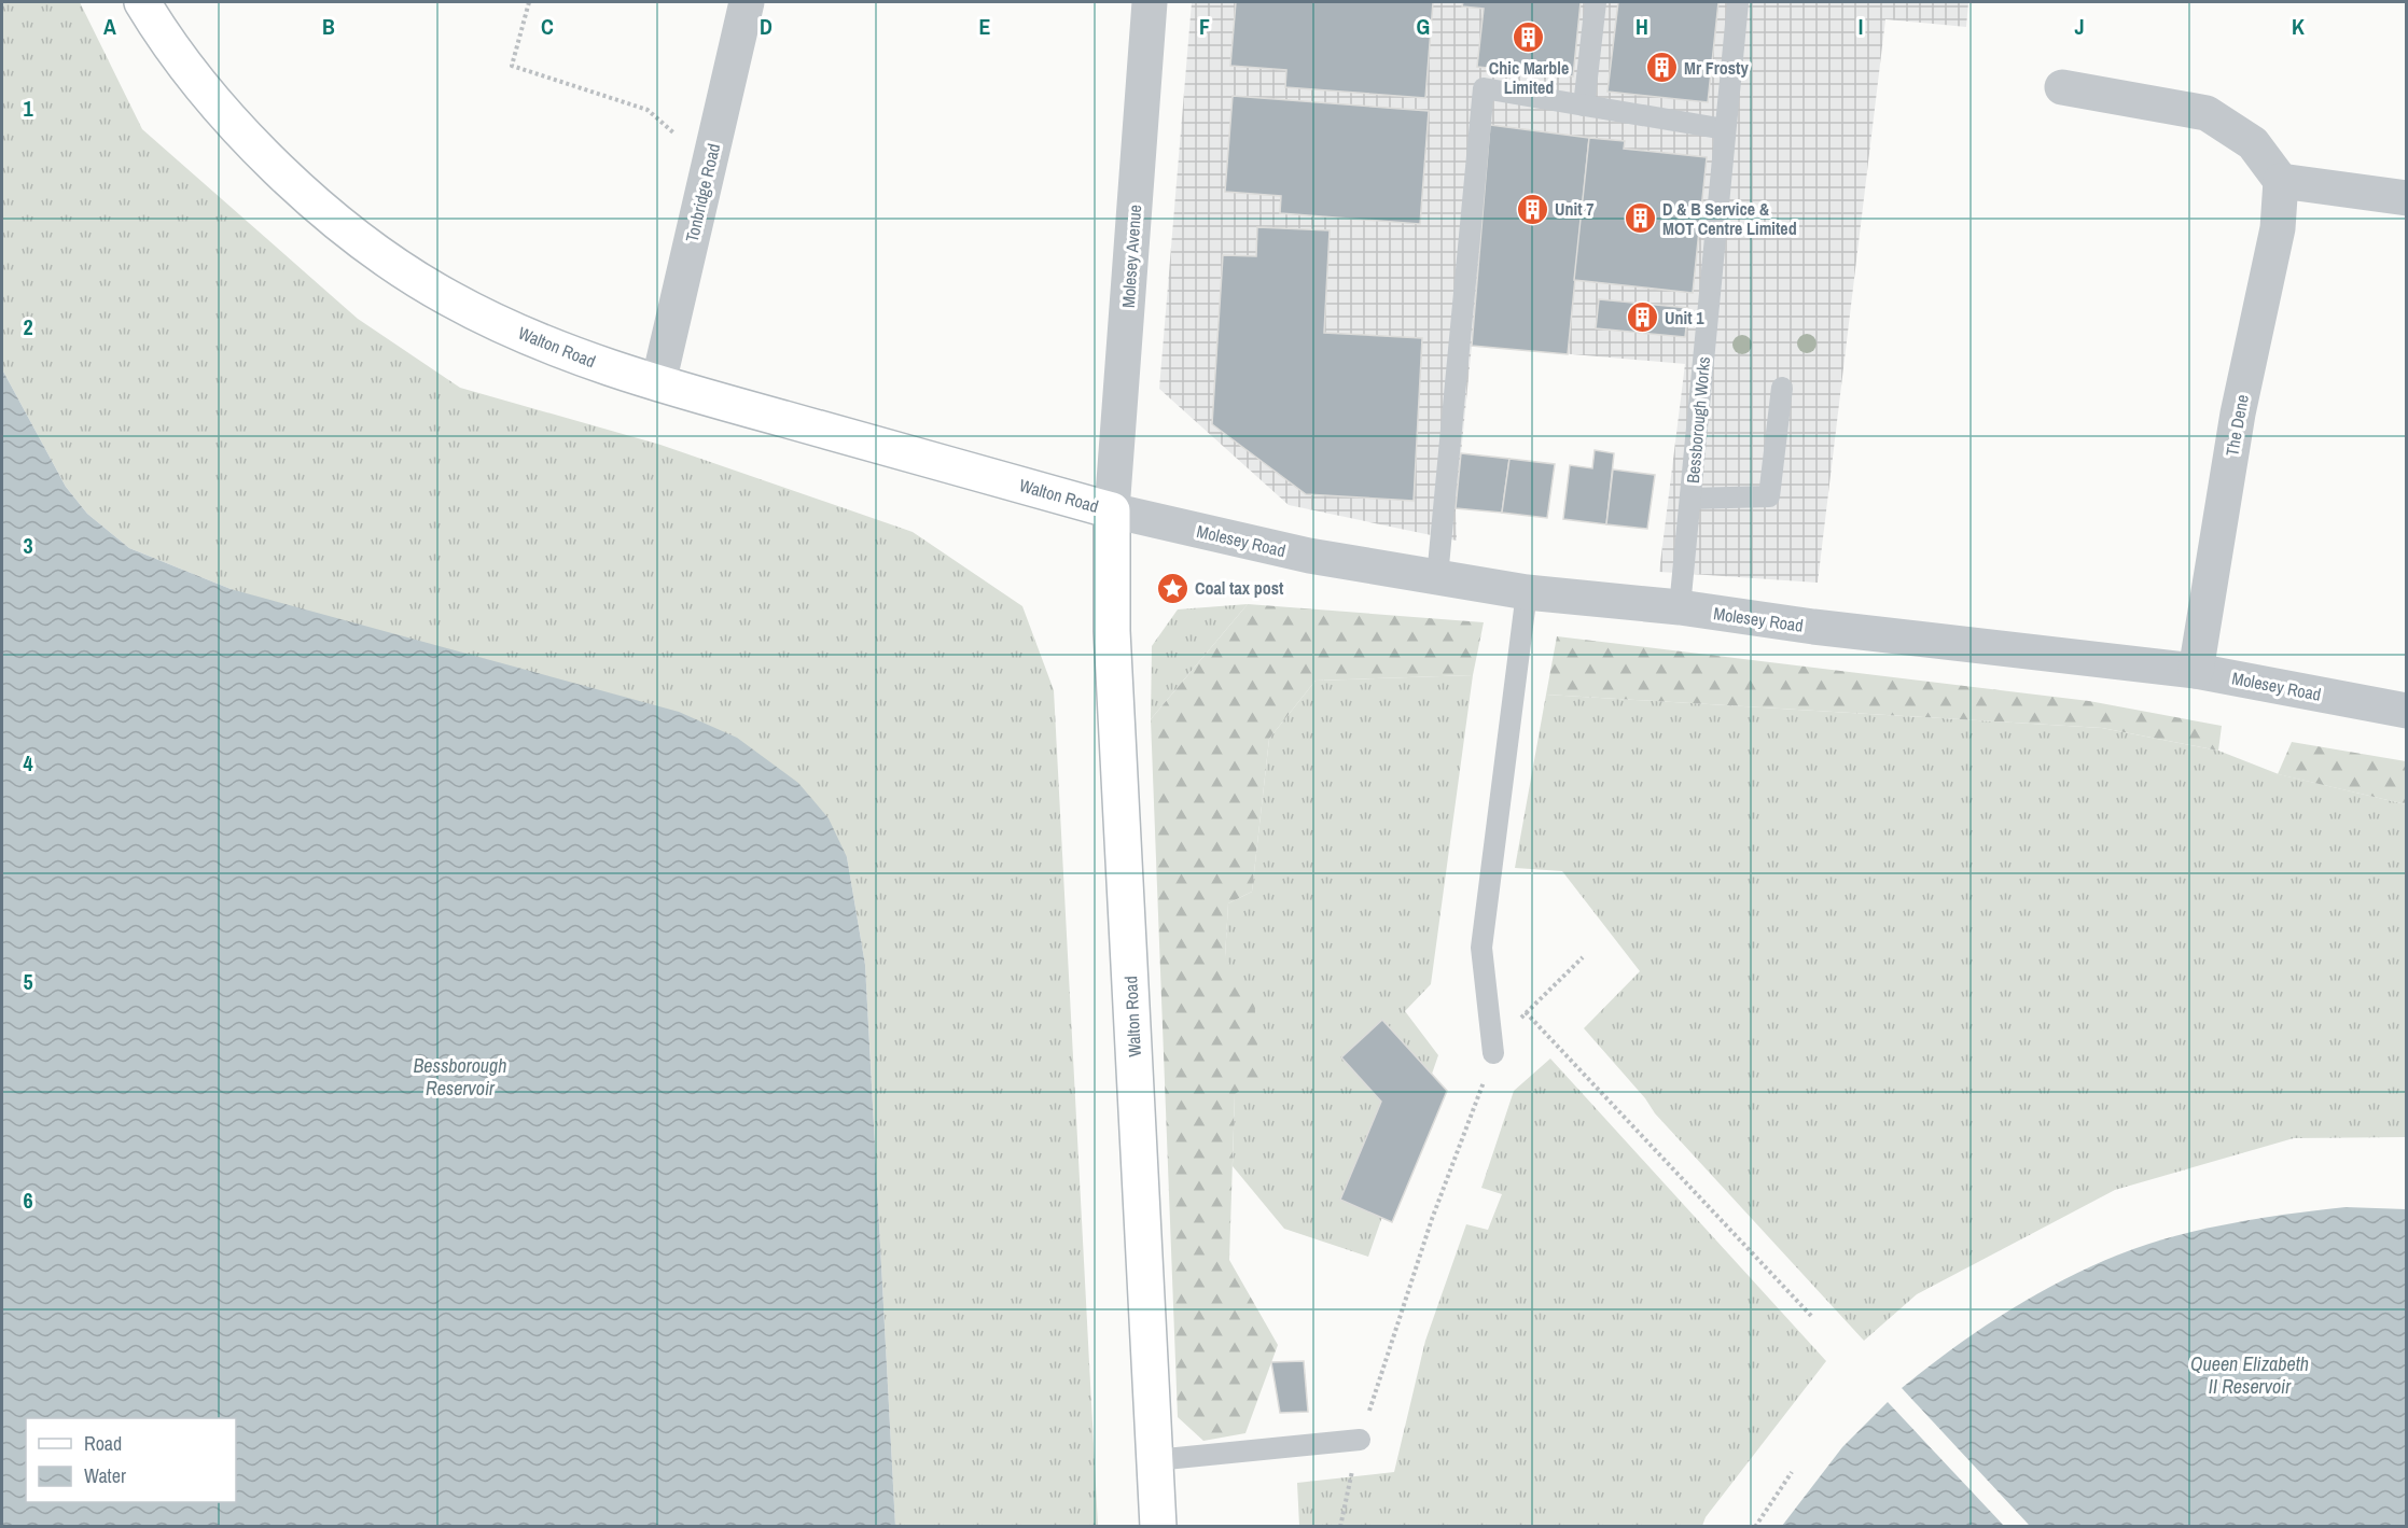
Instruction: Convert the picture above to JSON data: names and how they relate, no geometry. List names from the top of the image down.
{
  "streets": {
    "main road": ["Walton Road"],
    "street": [
      "Tonbridge Road",
      "Molesey Avenue",
      "The Dene",
      "Molesey Road"
    ],
    "lane": ["Bessborough Works"]
  },
  "crossings": [
    ["Tonbridge Road", "Walton Road"],
    ["Molesey Avenue", "Walton Road"],
    ["Molesey Avenue", "Molesey Road"],
    ["Walton Road", "Molesey Road"],
    ["Bessborough Works", "Molesey Road"],
    ["The Dene", "Molesey Road"]
  ],
  "water": ["Bessborough Reservoir", "Queen Elizabeth II Reservoir"],
  "places": {
    "building": [
      "Chic Marble Limited",
      "Mr Frosty",
      "Unit 7",
      "D & B Service & MOT Centre Limited",
      "Unit 1"
    ],
    "place": ["Coal tax post"]
  },
  "legend": ["Road", "Water"],
  "grid": {
    "columns": [
      "A",
      "B",
      "C",
      "D",
      "E",
      "F",
      "G",
      "H",
      "I",
      "J",
      "K"
    ],
    "rows": [
      "1",
      "2",
      "3",
      "4",
      "5",
      "6"
    ]
  }
}
